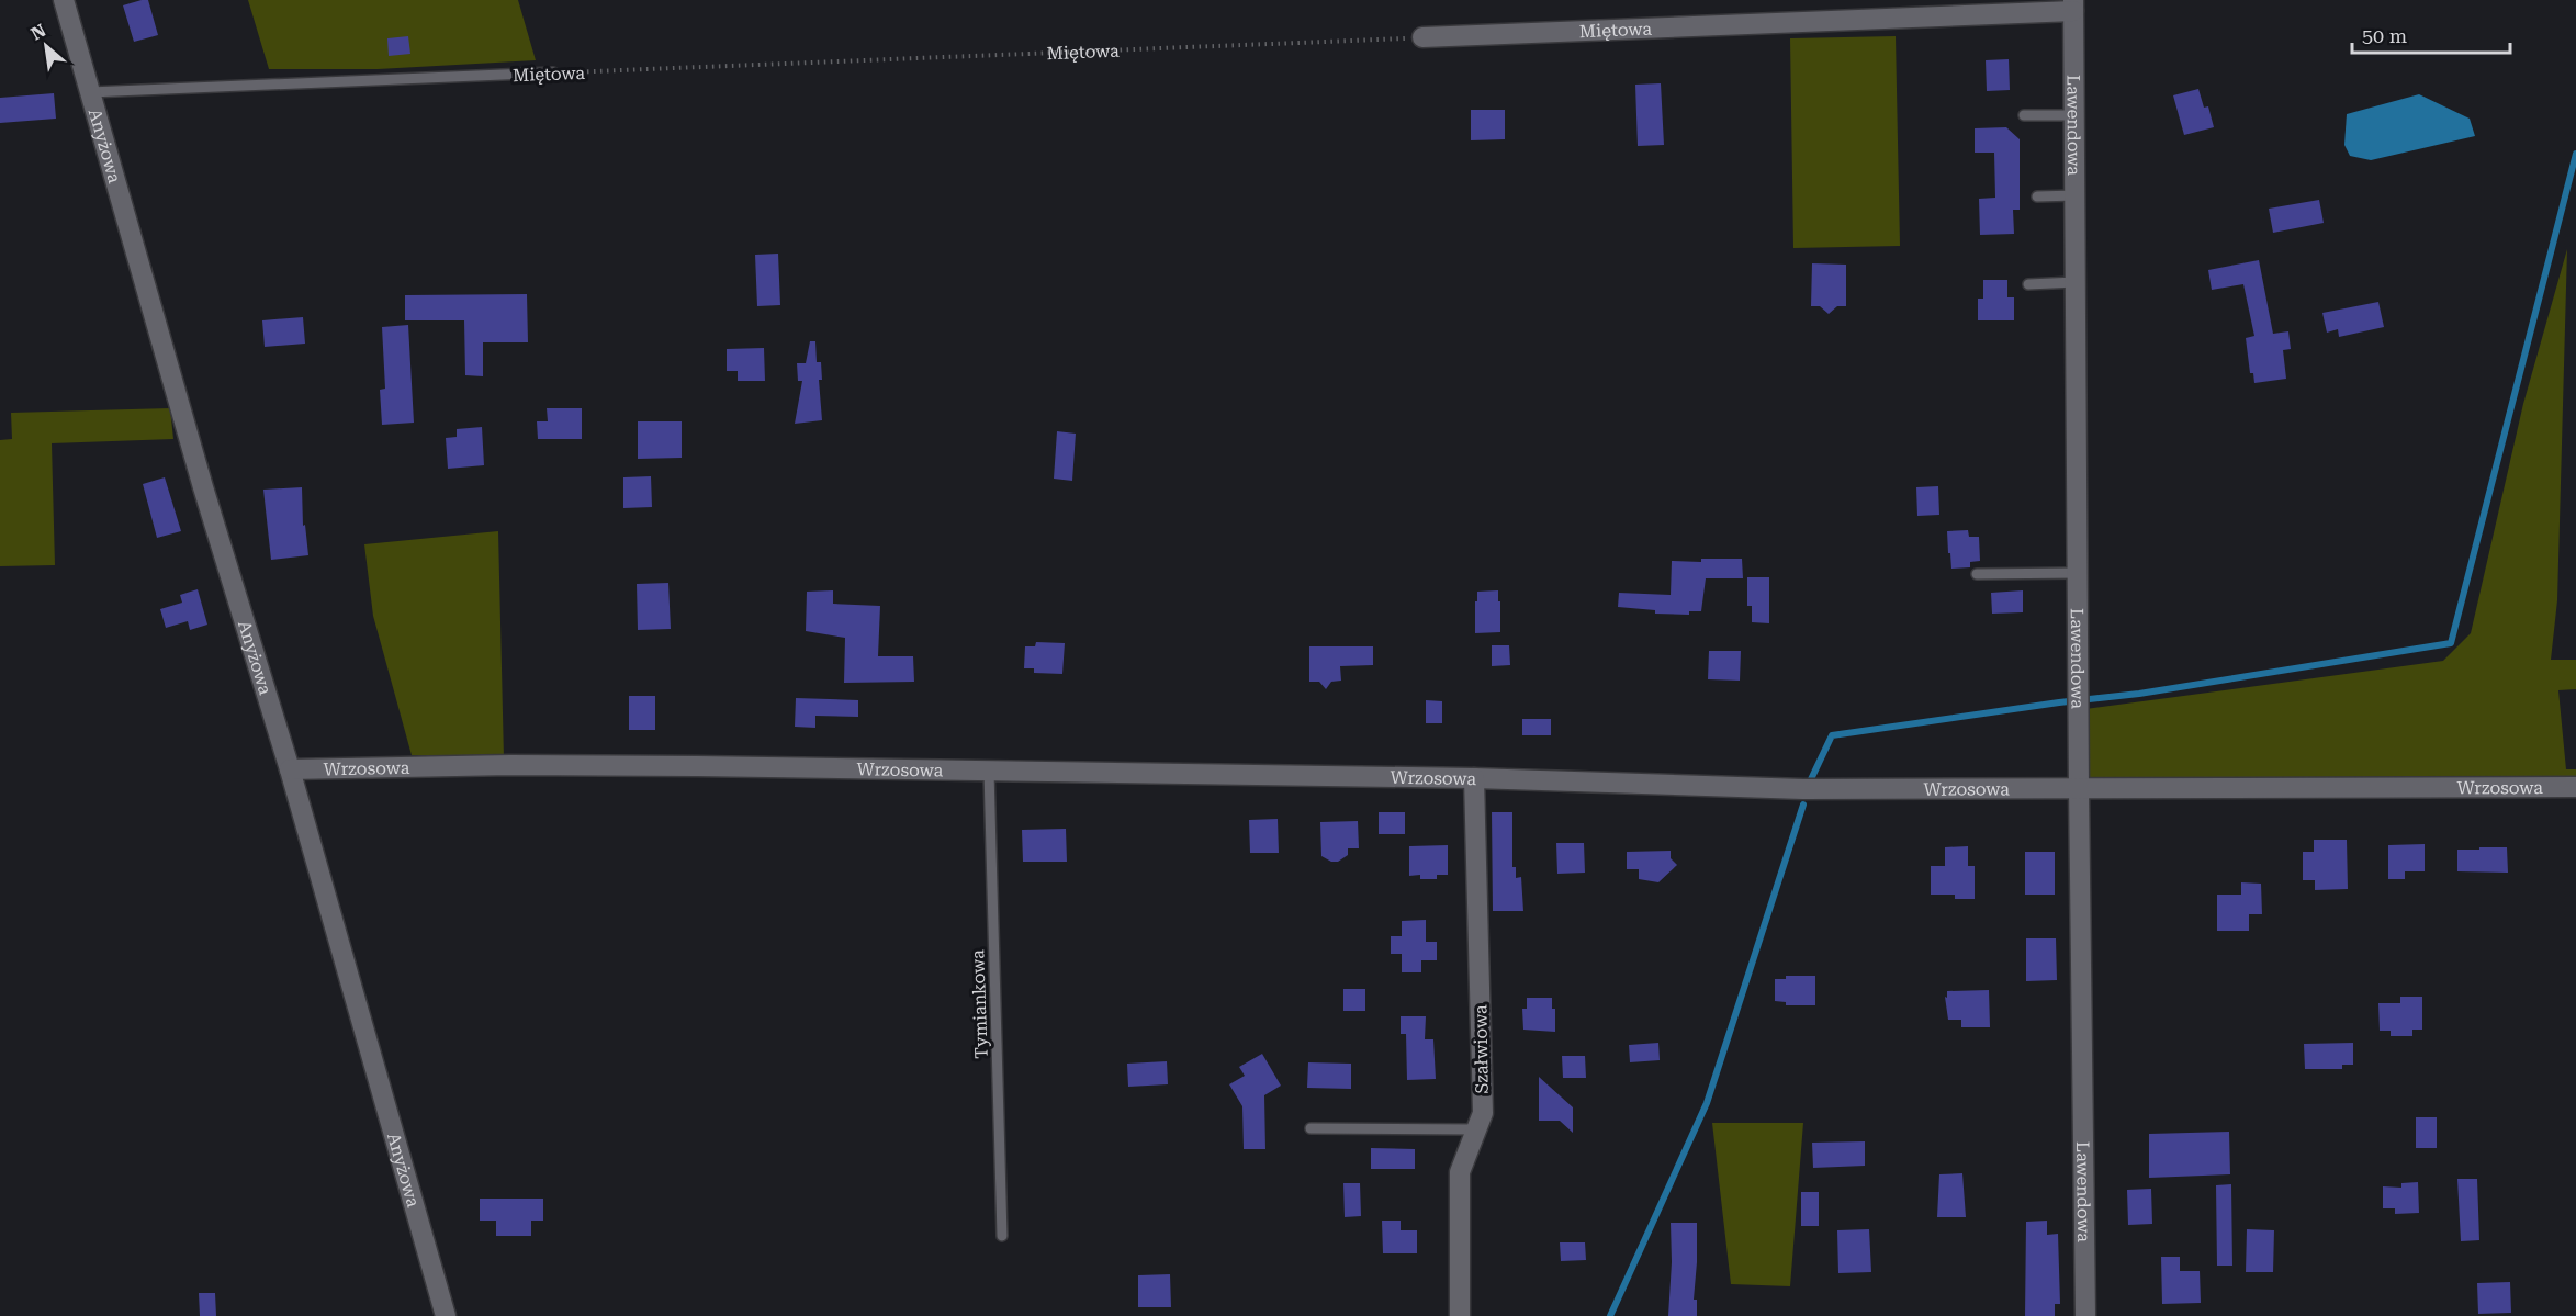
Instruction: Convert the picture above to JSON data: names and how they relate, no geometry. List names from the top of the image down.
{
  "streets": {
    "street": [
      "Miętowa",
      "Lawendowa",
      "Anyżowa",
      "Wrzosowa",
      "Szałwiowa"
    ],
    "lane": ["Tymiankowa"]
  },
  "crossings": [
    ["Miętowa", "Lawendowa"],
    ["Miętowa", "Anyżowa"],
    ["Lawendowa", "Wrzosowa"],
    ["Anyżowa", "Wrzosowa"],
    ["Wrzosowa", "Tymiankowa"],
    ["Wrzosowa", "Szałwiowa"]
  ],
  "scale_bar": "50 m",
  "north": "top left"
}
